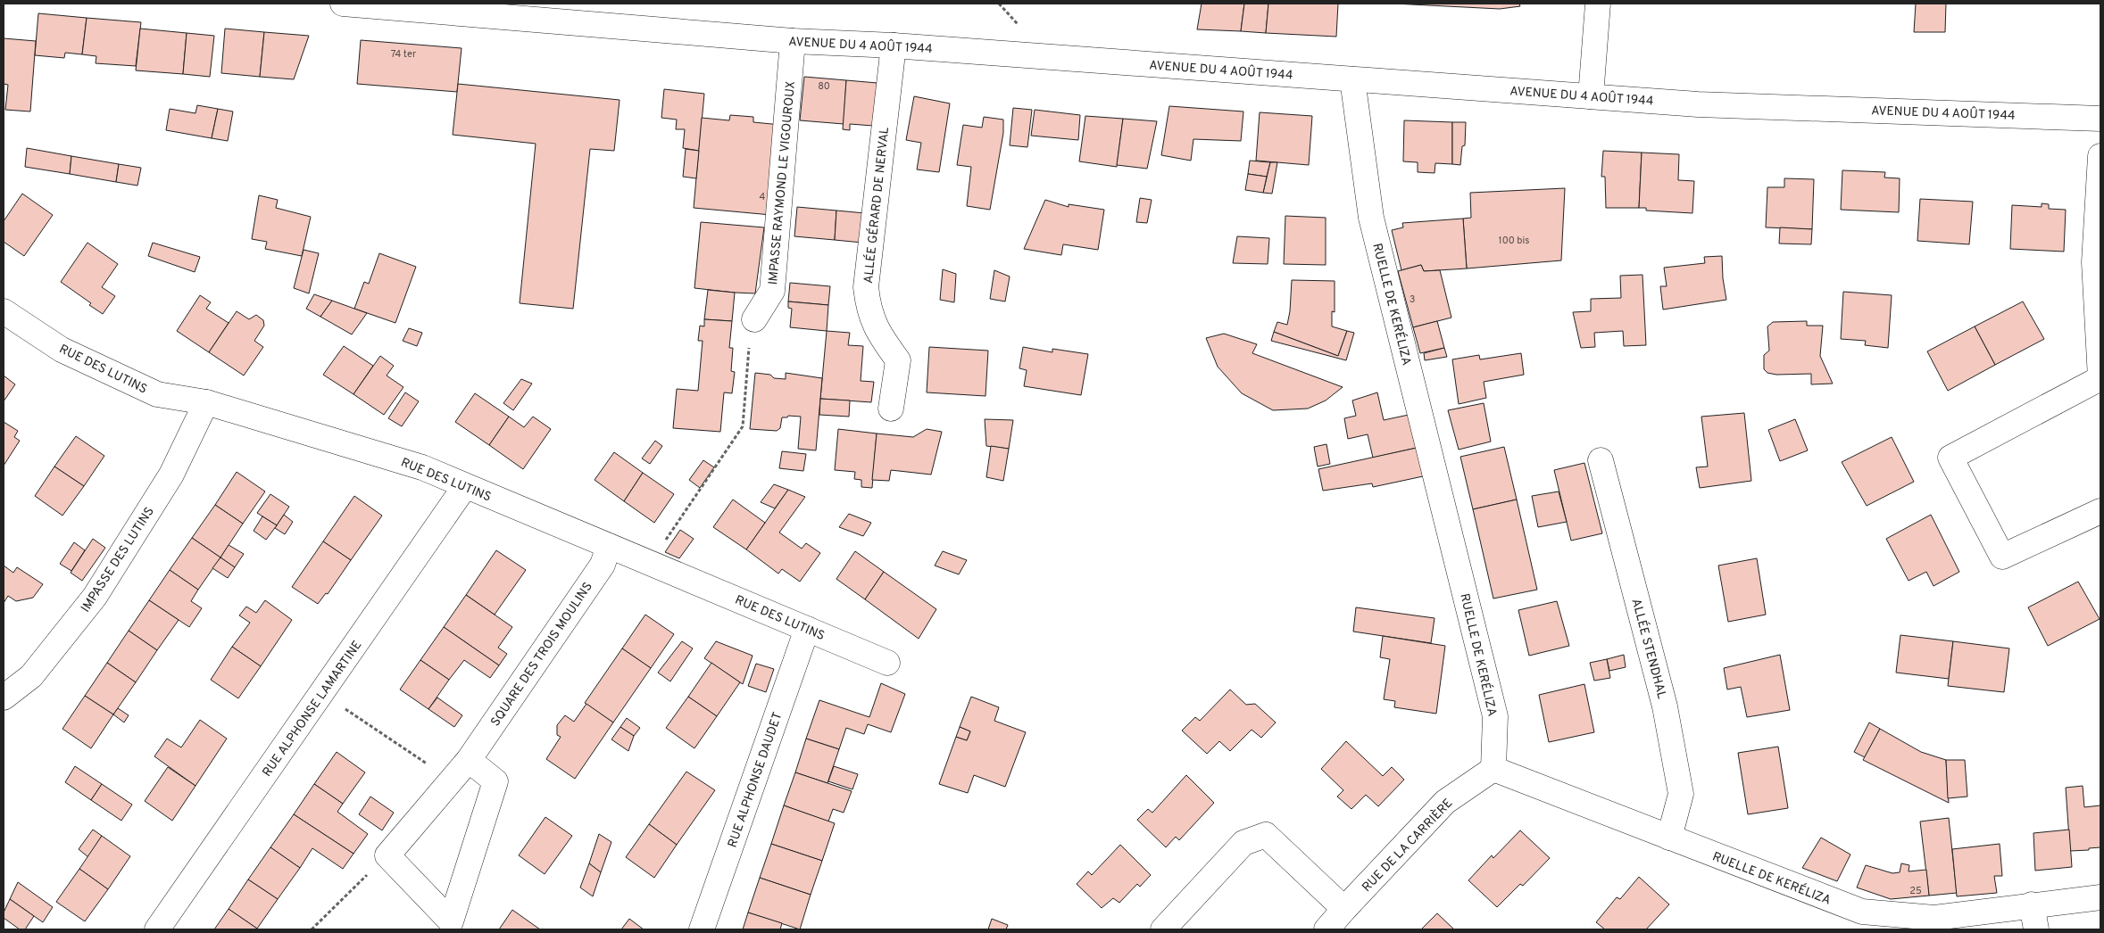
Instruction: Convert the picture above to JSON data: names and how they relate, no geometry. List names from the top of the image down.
{
  "streets": {
    "street": [
      "AVENUE DU 4 AOÛT 1944",
      "IMPASSE RAYMOND LE VIGOUROUX",
      "ALLÉE GÉRARD DE NERVAL",
      "RUELLE DE KERÉLIZA",
      "RUE DES LUTINS",
      "IMPASSE DES LUTINS",
      "ALLÉE STENDHAL",
      "SQUARE DES TROIS MOULINS",
      "RUE ALPHONSE LAMARTINE",
      "RUE ALPHONSE DAUDET",
      "RUE DE LA CARRIÈRE"
    ]
  },
  "crossings": [
    ["AVENUE DU 4 AOÛT 1944", "IMPASSE RAYMOND LE VIGOUROUX"],
    ["AVENUE DU 4 AOÛT 1944", "ALLÉE GÉRARD DE NERVAL"],
    ["AVENUE DU 4 AOÛT 1944", "RUELLE DE KERÉLIZA"],
    ["RUELLE DE KERÉLIZA", "ALLÉE STENDHAL"],
    ["RUELLE DE KERÉLIZA", "RUE DE LA CARRIÈRE"],
    ["RUE DES LUTINS", "IMPASSE DES LUTINS"],
    ["RUE DES LUTINS", "SQUARE DES TROIS MOULINS"],
    ["RUE DES LUTINS", "RUE ALPHONSE LAMARTINE"],
    ["RUE DES LUTINS", "RUE ALPHONSE DAUDET"]
  ],
  "house_numbers": [
    "74 ter",
    "80",
    "4",
    "100 bis",
    "3",
    "25"
  ]
}
